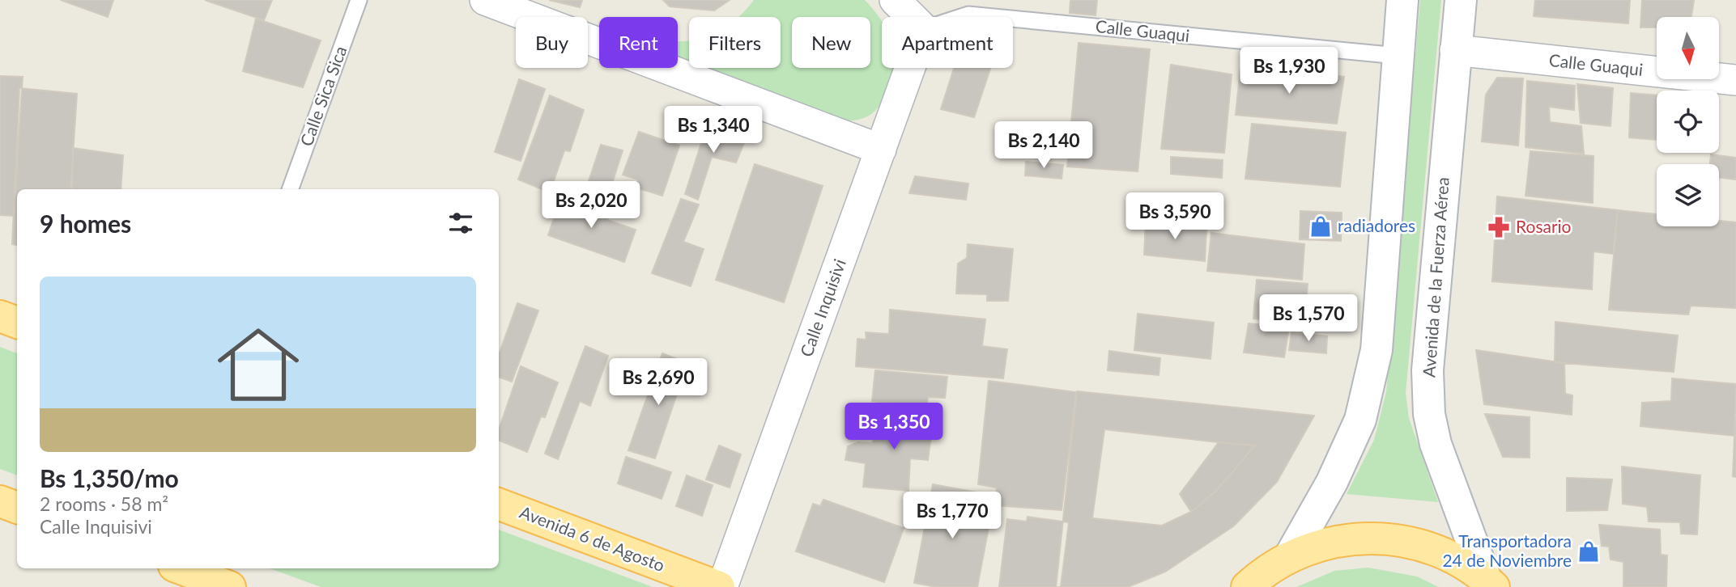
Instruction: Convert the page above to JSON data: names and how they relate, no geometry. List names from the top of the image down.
{
  "streets": {
    "main road": ["Avenida de la Fuerza Aérea", "Avenida 6 de Agosto"],
    "street": ["Calle Guaqui", "Calle Inquisivi"],
    "lane": ["Calle Sica Sica"]
  },
  "crossings": [
    ["Calle Guaqui", "Avenida de la Fuerza Aérea"],
    ["Calle Inquisivi", "Avenida 6 de Agosto"]
  ],
  "places": {
    "shop": ["radiadores", "Transportadora 24 de Noviembre"],
    "pharmacy": ["Rosario"]
  },
  "north": "bottom",
  "page": {
    "chip": [
      "Buy",
      "Rent",
      "Filters",
      "New",
      "Apartment"
    ],
    "price": [
      "Bs 1,930",
      "Bs 1,340",
      "Bs 2,140",
      "Bs 2,020",
      "Bs 3,590",
      "Bs 1,570",
      "Bs 2,690",
      "Bs 1,350",
      "Bs 1,770"
    ],
    "heading": "9 homes",
    "list": [
      {
        "name": "Bs 1,350/mo",
        "note": "2 rooms · 58 m² · Calle Inquisivi"
      }
    ]
  }
}
